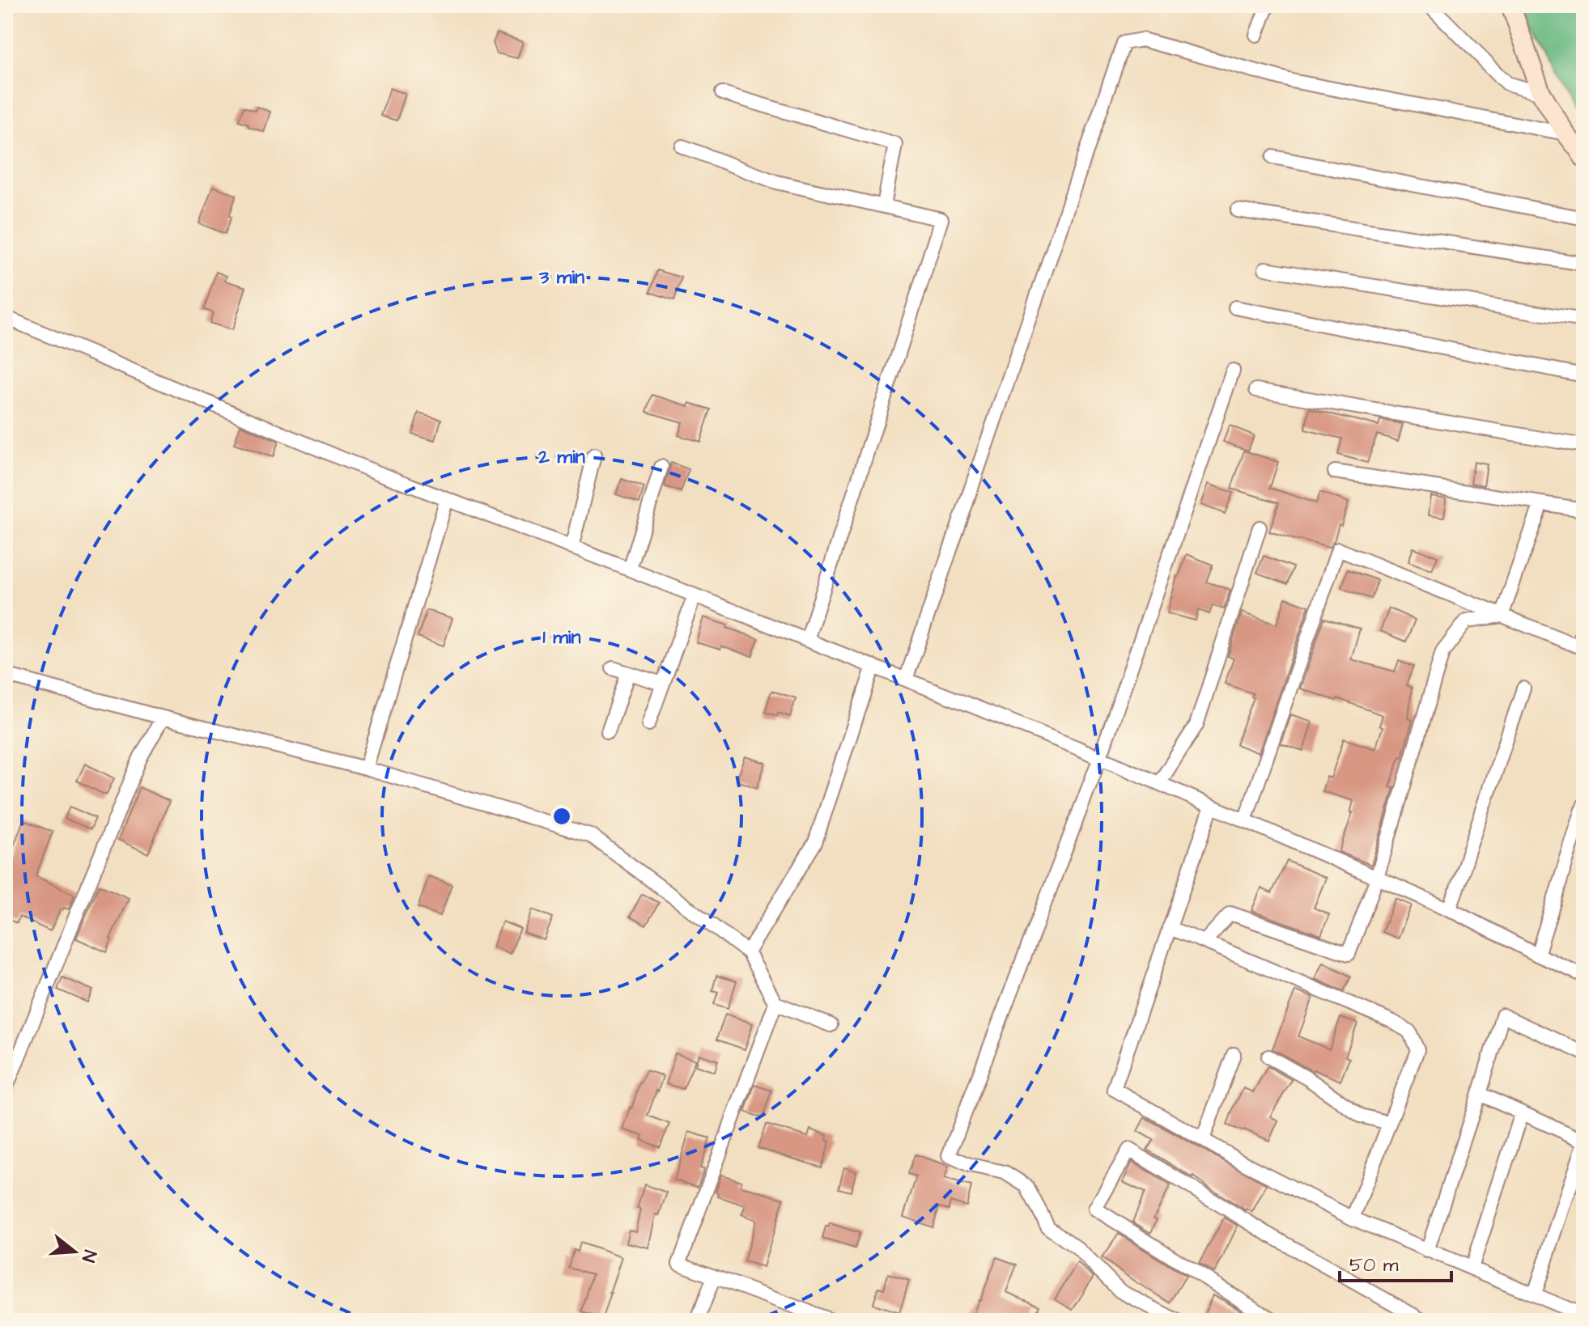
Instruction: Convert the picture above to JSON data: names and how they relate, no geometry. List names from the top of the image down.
{
  "scale_bar": "50 m",
  "north": "right",
  "rings": ["3 min", "2 min", "1 min"]
}
